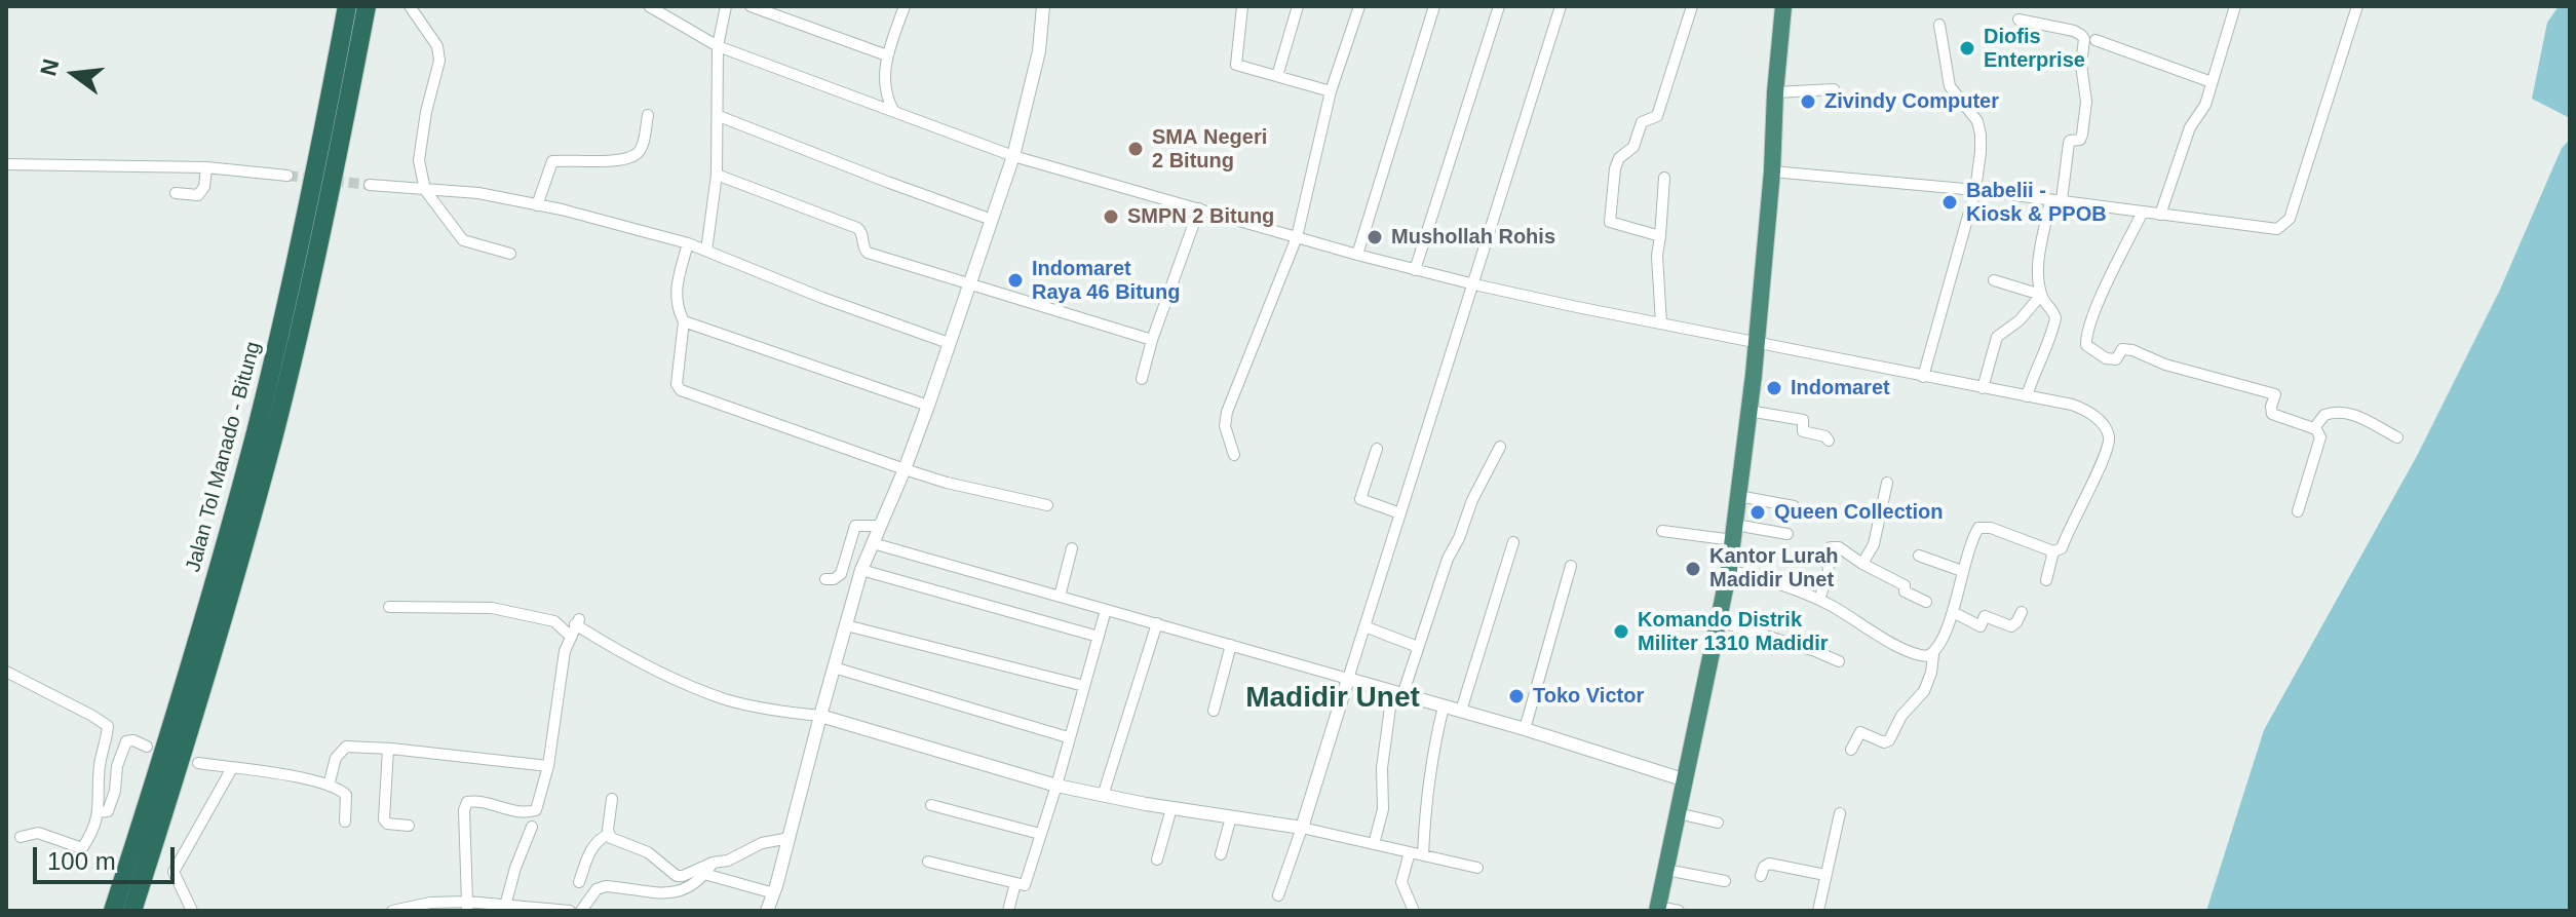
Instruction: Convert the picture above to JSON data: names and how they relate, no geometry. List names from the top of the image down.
{
  "streets": {
    "highway": ["Jalan Tol Manado - Bitung"]
  },
  "districts": ["Madidir Unet"],
  "places": [
    "Diofis Enterprise",
    "Zivindy Computer",
    "SMA Negeri 2 Bitung",
    "Babelii - Kiosk & PPOB",
    "SMPN 2 Bitung",
    "Mushollah Rohis",
    "Indomaret Raya 46 Bitung",
    "Indomaret",
    "Queen Collection",
    "Kantor Lurah Madidir Unet",
    "Komando Distrik Militer 1310 Madidir",
    "Toko Victor"
  ],
  "scale_bar": "100 m",
  "north": "left"
}
